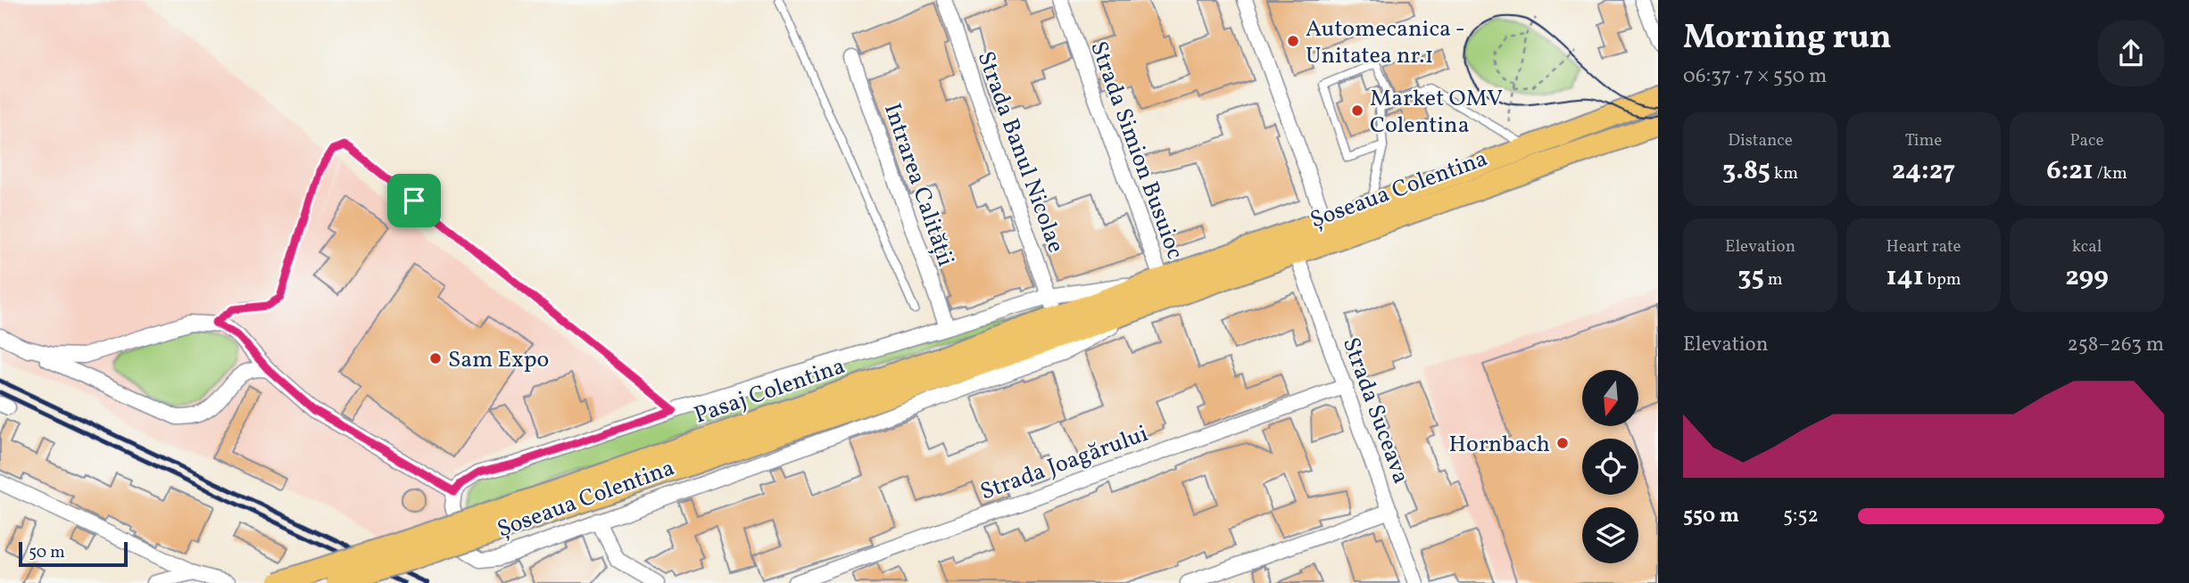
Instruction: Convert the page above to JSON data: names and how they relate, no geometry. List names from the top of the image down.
{
  "streets": {
    "main road": ["Șoseaua Colentina", "Pasaj Colentina"],
    "street": [
      "Strada Simion Busuioc",
      "Strada Banul Nicolae",
      "Intrarea Calității",
      "Strada Suceava",
      "Strada Joagărului"
    ]
  },
  "crossings": [
    ["Strada Simion Busuioc", "Șoseaua Colentina"],
    ["Strada Banul Nicolae", "Șoseaua Colentina"],
    ["Intrarea Calității", "Șoseaua Colentina"],
    ["Șoseaua Colentina", "Pasaj Colentina"],
    ["Șoseaua Colentina", "Strada Suceava"],
    ["Strada Suceava", "Strada Joagărului"]
  ],
  "places": [
    "Automecanica - Unitatea nr.1",
    "Market OMV Colentina",
    "Sam Expo",
    "Hornbach"
  ],
  "scale_bar": "50 m",
  "north": "bottom",
  "page": {
    "heading": ["Morning run", "06:37 · 7 × 550 m"],
    "stats": [
      ["Distance", "3.85 km"],
      ["Time", "24:27"],
      ["Pace", "6:21 /km"],
      ["Elevation", "35 m"],
      ["Heart rate", "141 bpm"],
      ["kcal", "299"]
    ],
    "chart": ["Elevation", "258–263 m"],
    "list": [
      {
        "name": "550 m",
        "note": "5:52"
      }
    ],
    "scale": "50 m"
  }
}
